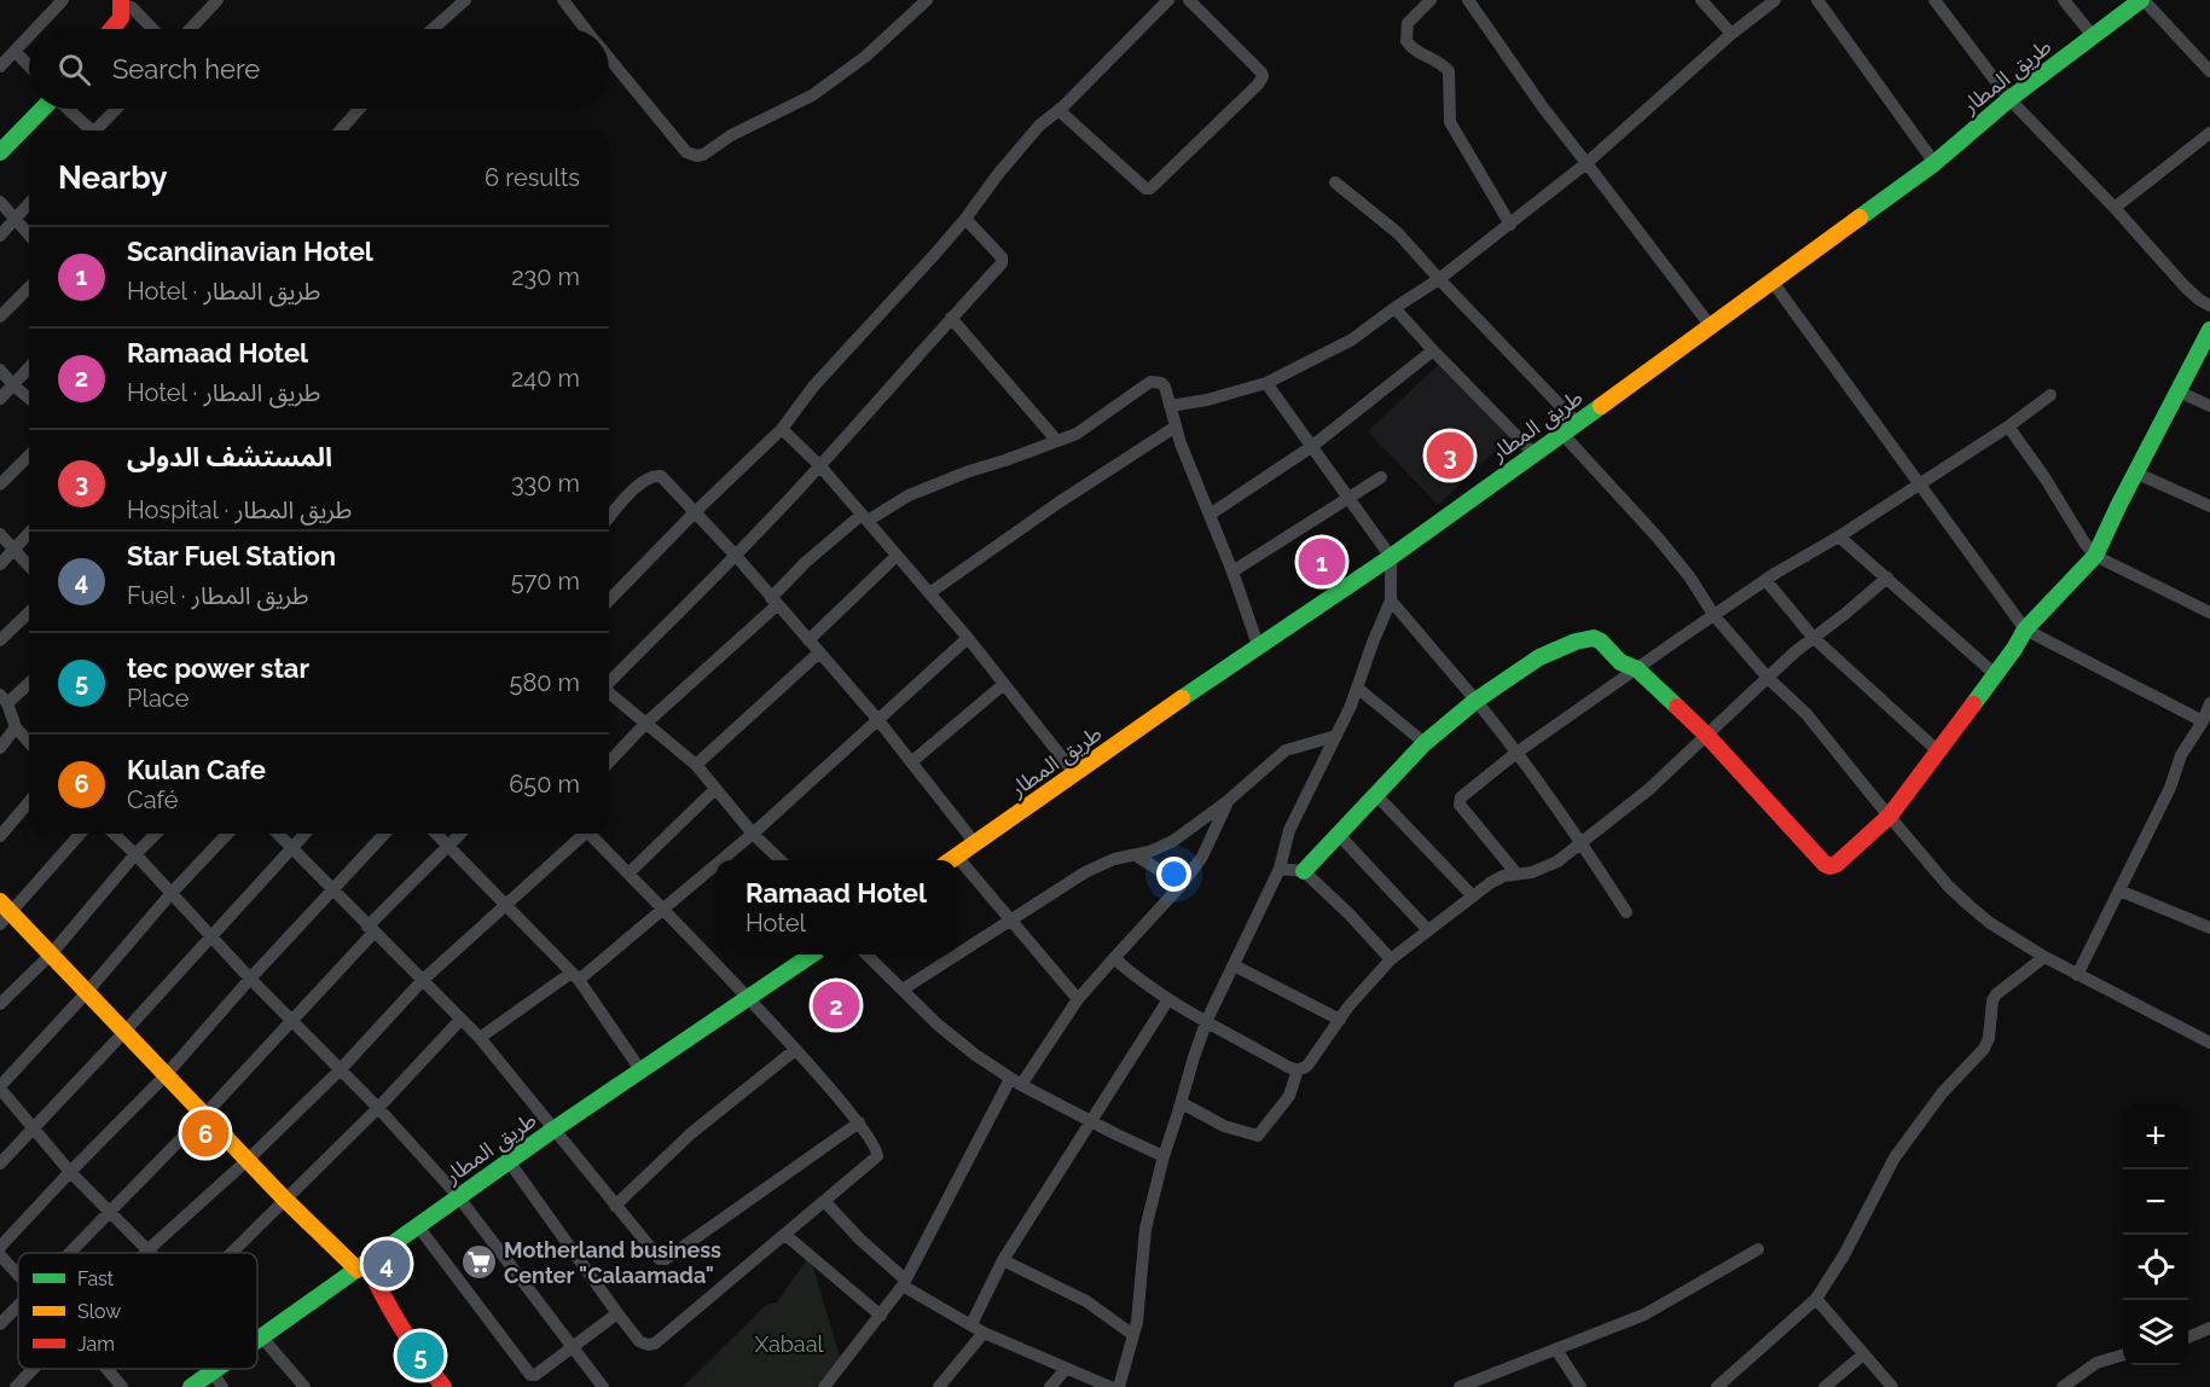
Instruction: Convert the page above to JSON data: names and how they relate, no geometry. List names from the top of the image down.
{
  "streets": {
    "main road": ["طريق المطار"]
  },
  "parks": ["Xabaal"],
  "places": {
    "supermarket": ["Motherland business Center \"Calaamada\""]
  },
  "legend": ["Fast", "Slow", "Jam"],
  "page": {
    "search": "Search here",
    "heading": ["Nearby", "6 results"],
    "list": [
      {
        "mark": "1",
        "name": "Scandinavian Hotel",
        "note": "Hotel · طريق المطار",
        "value": "230 m"
      },
      {
        "mark": "2",
        "name": "Ramaad Hotel",
        "note": "Hotel · طريق المطار",
        "value": "240 m"
      },
      {
        "mark": "3",
        "name": "المستشف الدولى",
        "note": "Hospital · طريق المطار",
        "value": "330 m"
      },
      {
        "mark": "4",
        "name": "Star Fuel Station",
        "note": "Fuel · طريق المطار",
        "value": "570 m"
      },
      {
        "mark": "5",
        "name": "tec power star",
        "note": "Place",
        "value": "580 m"
      },
      {
        "mark": "6",
        "name": "Kulan Cafe",
        "note": "Café",
        "value": "650 m"
      }
    ],
    "pins": [
      "3",
      "1",
      "2",
      "6",
      "4",
      "5"
    ],
    "popup": ["Ramaad Hotel", "Hotel"],
    "map_buttons": ["+", "−"]
  }
}
